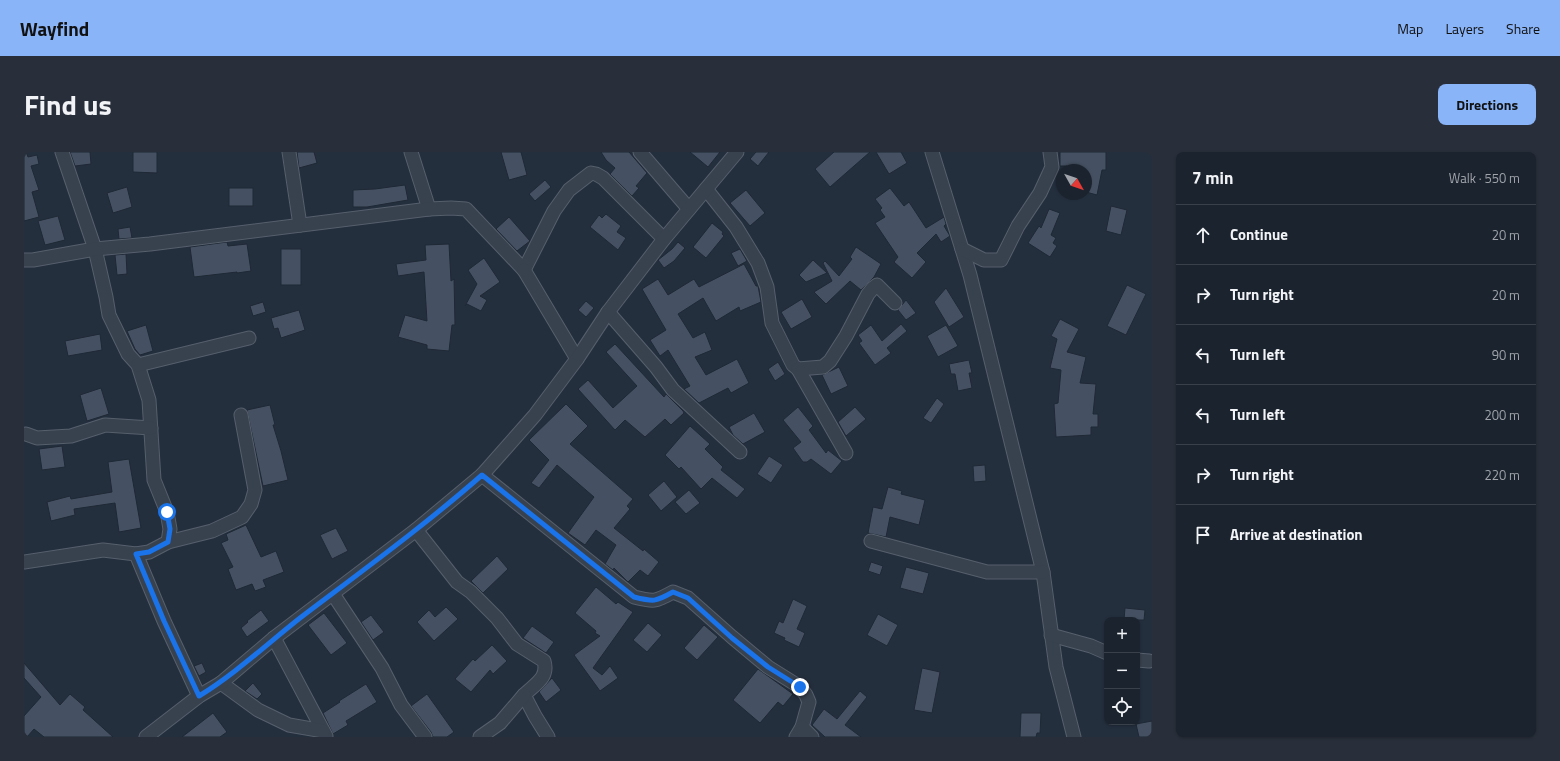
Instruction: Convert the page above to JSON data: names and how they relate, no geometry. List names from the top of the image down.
{
  "north": "bottom right",
  "page": {
    "header": "Wayfind",
    "nav": ["Map", "Layers", "Share"],
    "title": "Find us",
    "buttons": "Directions",
    "heading": ["7 min", "Walk · 550 m"],
    "list": [
      ["Continue", "20 m"],
      ["Turn right", "20 m"],
      ["Turn left", "90 m"],
      ["Turn left", "200 m"],
      ["Turn right", "220 m"],
      "Arrive at destination"
    ],
    "map_buttons": ["+", "−"]
  }
}
